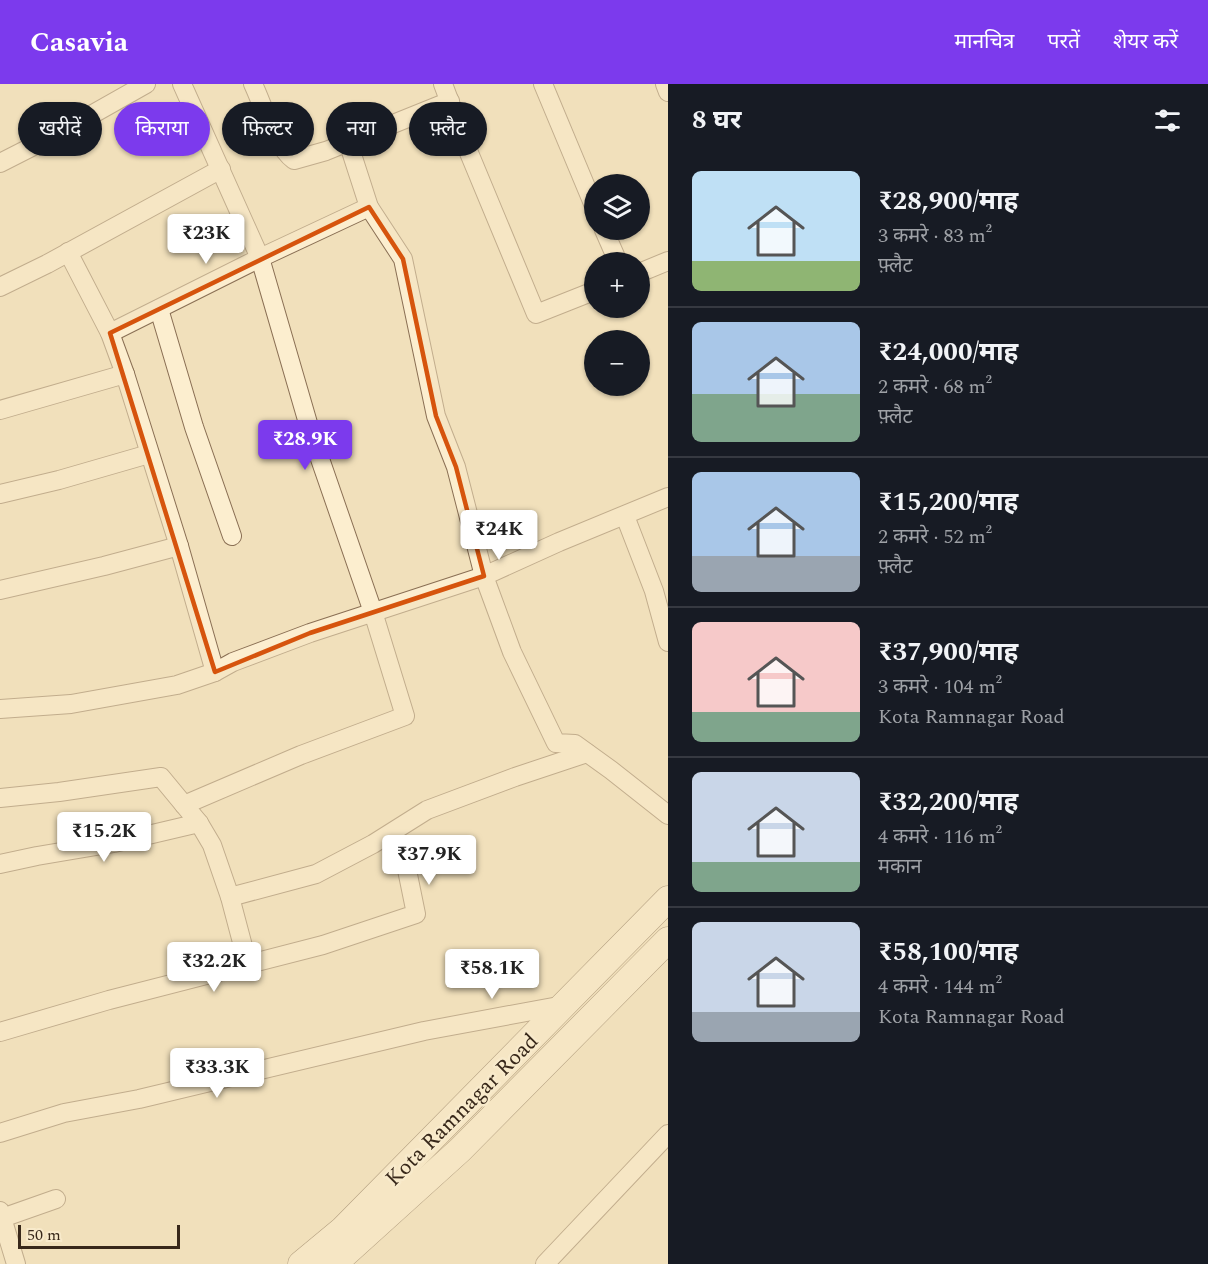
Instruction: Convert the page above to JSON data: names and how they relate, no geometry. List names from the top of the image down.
{
  "streets": {
    "street": ["Kota Ramnagar Road"]
  },
  "scale_bar": "50 m",
  "page": {
    "header": "Casavia",
    "nav": ["मानचित्र", "परतें", "शेयर करें"],
    "heading": "8 घर",
    "chip": [
      "खरीदें",
      "किराया",
      "फ़िल्टर",
      "नया",
      "फ़्लैट"
    ],
    "list": [
      {
        "name": "₹28,900/माह",
        "note": "3 कमरे · 83 m² · फ़्लैट"
      },
      {
        "name": "₹24,000/माह",
        "note": "2 कमरे · 68 m² · फ़्लैट"
      },
      {
        "name": "₹15,200/माह",
        "note": "2 कमरे · 52 m² · फ़्लैट"
      },
      {
        "name": "₹37,900/माह",
        "note": "3 कमरे · 104 m² · Kota Ramnagar Road"
      },
      {
        "name": "₹32,200/माह",
        "note": "4 कमरे · 116 m² · मकान"
      },
      {
        "name": "₹58,100/माह",
        "note": "4 कमरे · 144 m² · Kota Ramnagar Road"
      }
    ],
    "map_buttons": ["+", "−"],
    "price": [
      "₹23K",
      "₹28.9K",
      "₹24K",
      "₹15.2K",
      "₹37.9K",
      "₹32.2K",
      "₹58.1K",
      "₹33.3K"
    ],
    "scale": "50 m"
  }
}
